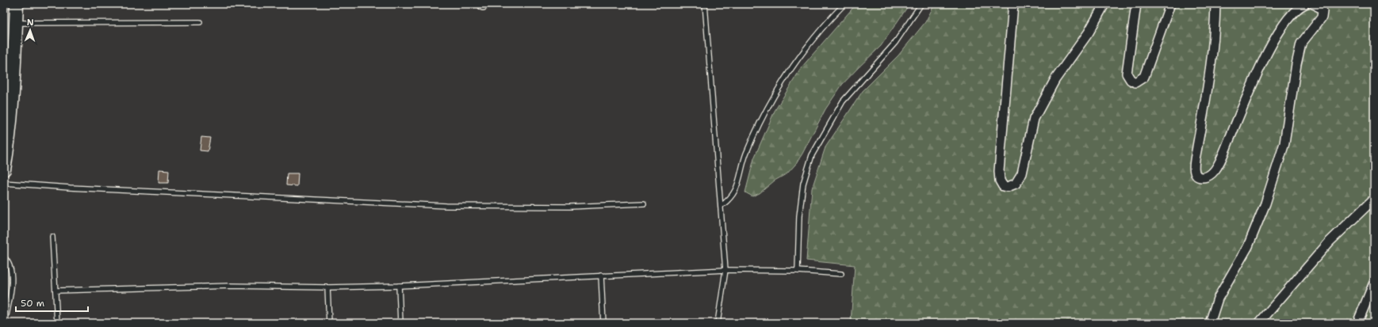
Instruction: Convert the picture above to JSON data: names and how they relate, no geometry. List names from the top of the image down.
{
  "scale_bar": "50 m",
  "north": "top"
}
